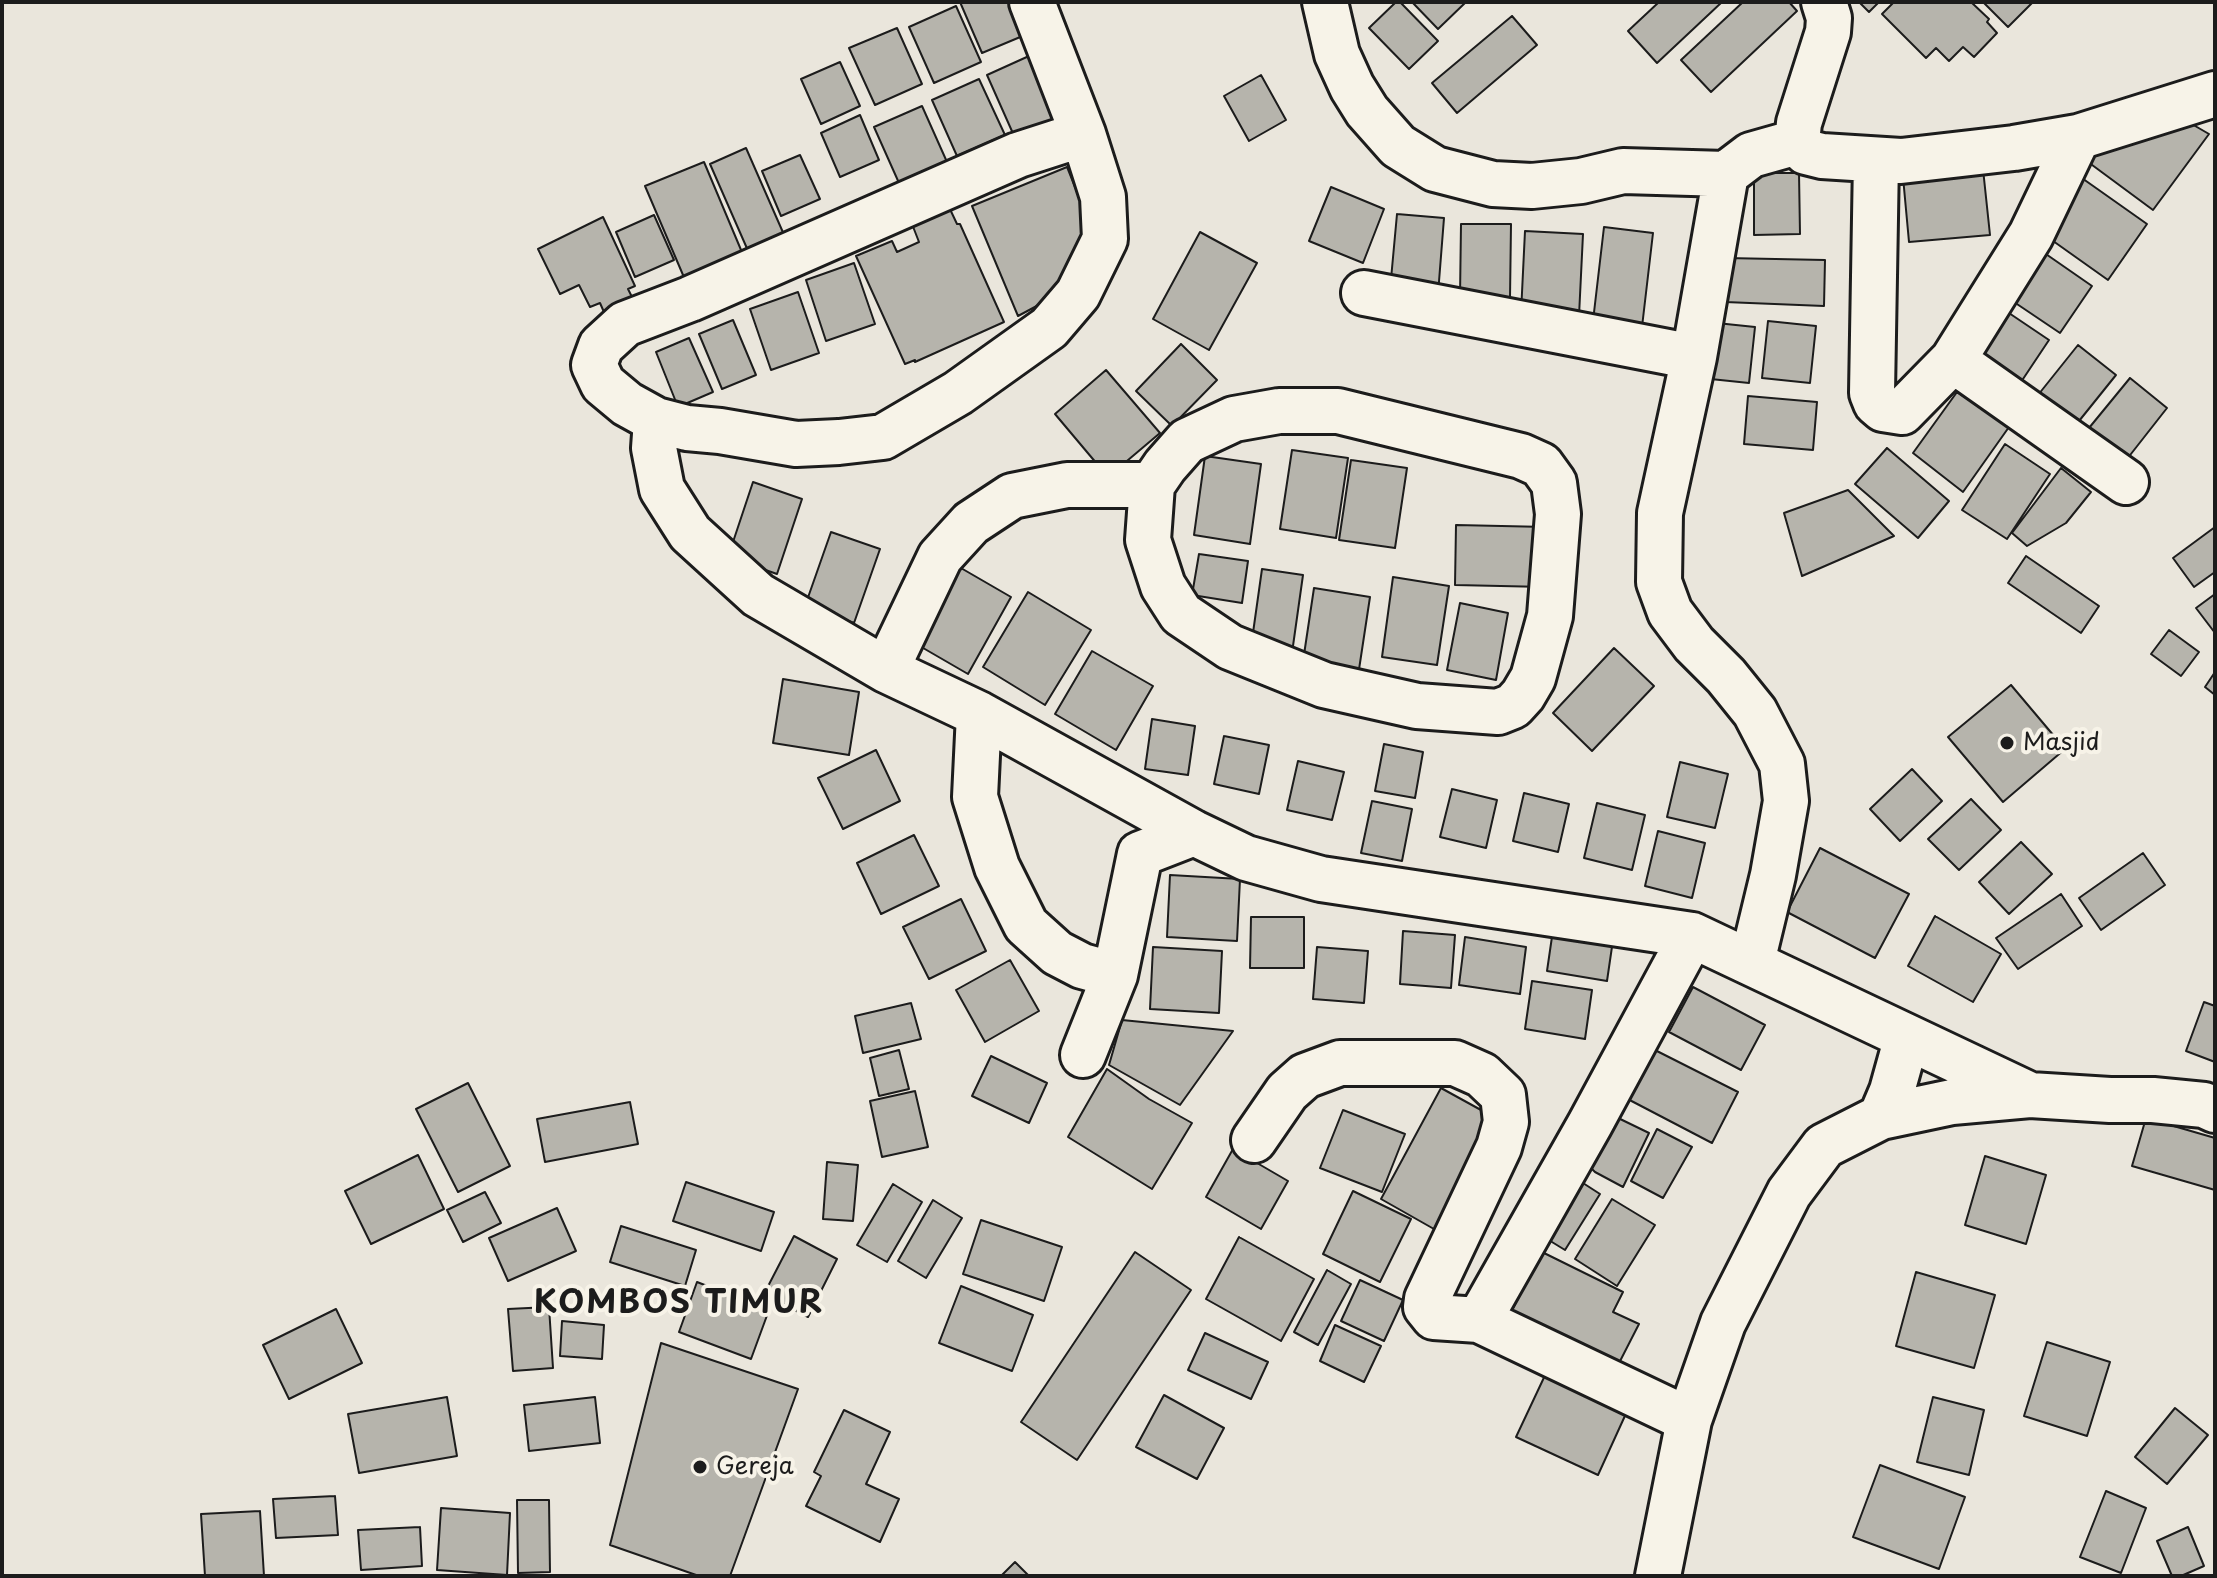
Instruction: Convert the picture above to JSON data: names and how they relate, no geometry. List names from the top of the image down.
{
  "districts": ["KOMBOS TIMUR"],
  "places": ["Masjid", "Gereja"]
}
